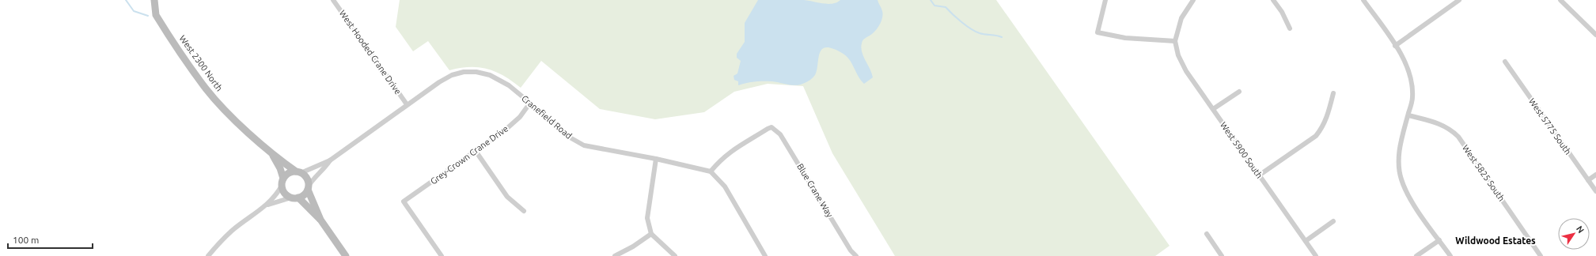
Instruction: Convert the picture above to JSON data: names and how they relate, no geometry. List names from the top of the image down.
{
  "streets": {
    "street": [
      "West Hooded Crane Drive",
      "West 2300 North",
      "Cranefield Road",
      "West 5775 South",
      "West 5900 South",
      "Grey-Crown Crane Drive",
      "West 5825 South",
      "Blue Crane Way"
    ]
  },
  "crossings": [
    ["West Hooded Crane Drive", "Cranefield Road"],
    ["Cranefield Road", "Grey-Crown Crane Drive"],
    ["Cranefield Road", "Blue Crane Way"]
  ],
  "districts": ["Wildwood Estates"],
  "scale_bar": "100 m",
  "north": "top right"
}
